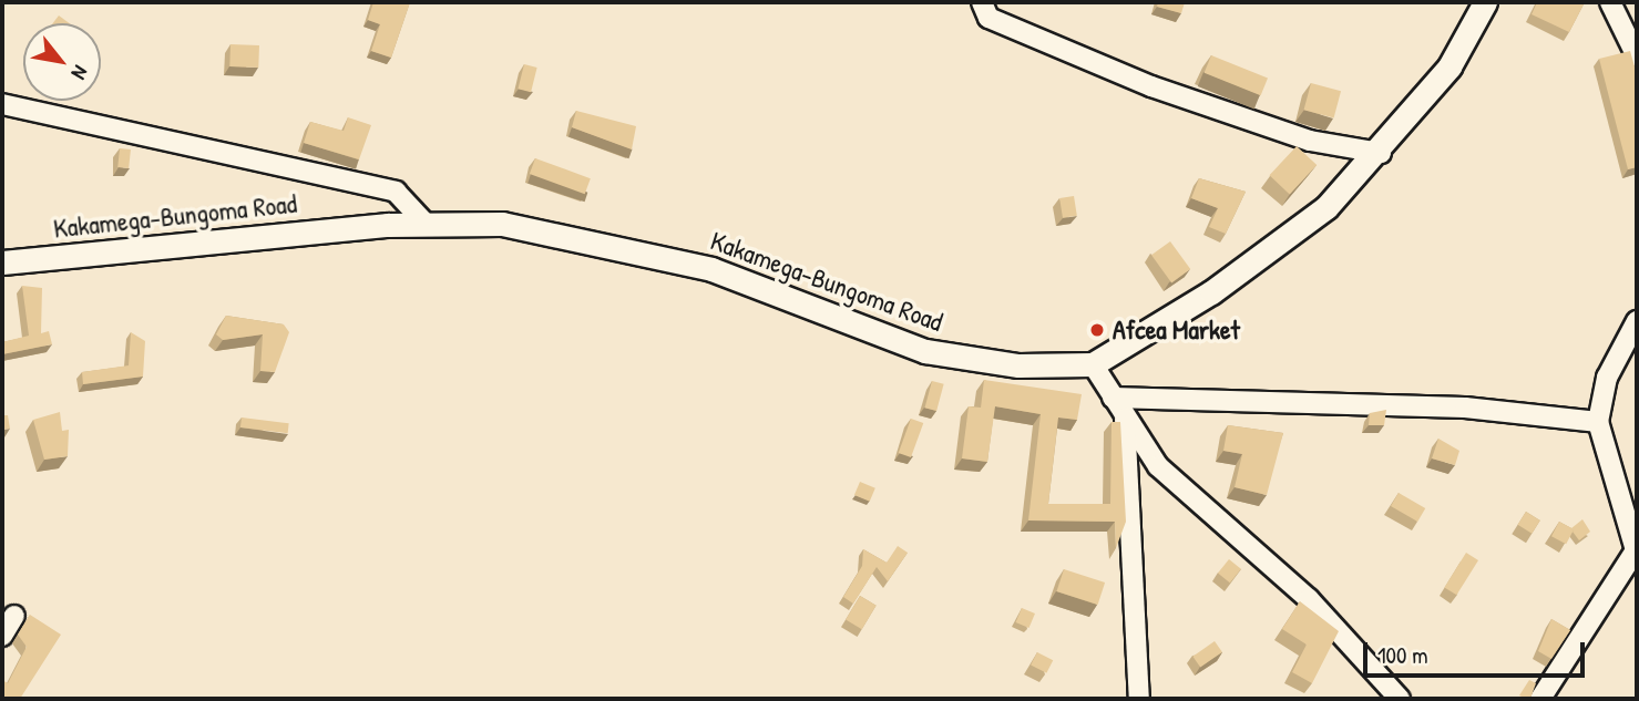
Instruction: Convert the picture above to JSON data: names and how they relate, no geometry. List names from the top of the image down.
{
  "streets": {
    "main road": ["Kakamega-Bungoma Road"]
  },
  "places": ["Afcea Market"],
  "scale_bar": "100 m",
  "north": "bottom right"
}
